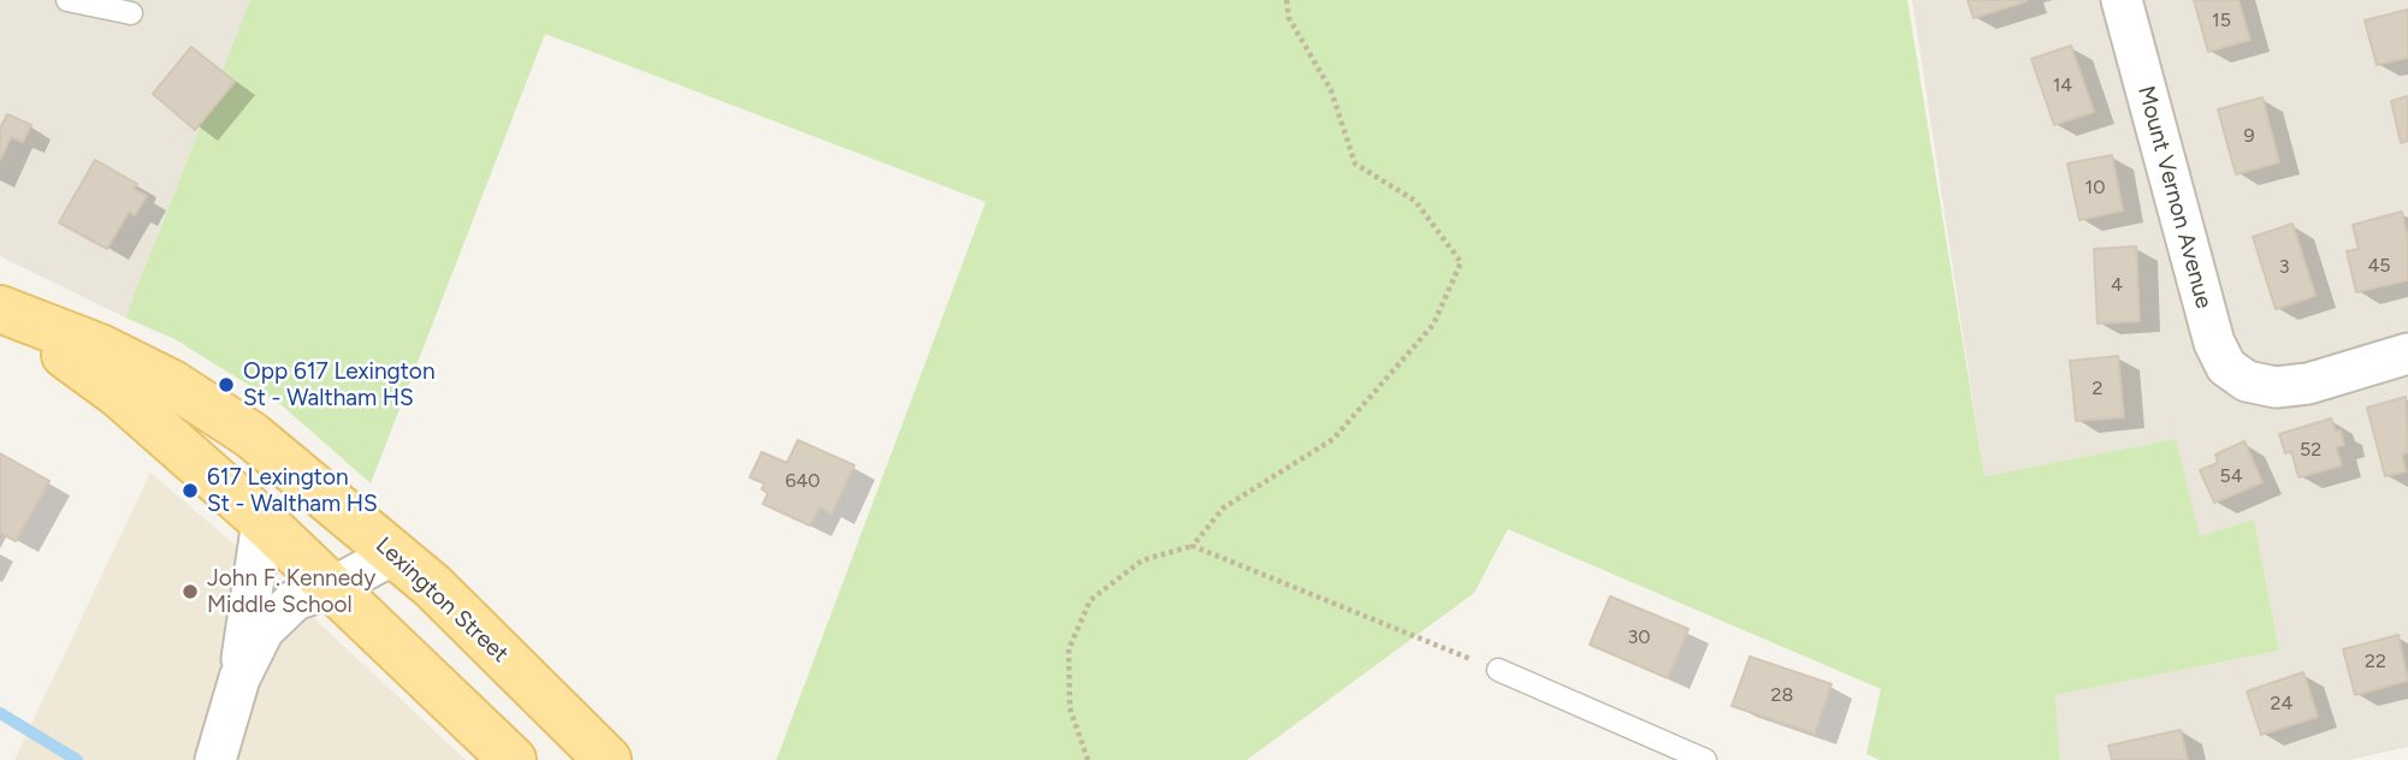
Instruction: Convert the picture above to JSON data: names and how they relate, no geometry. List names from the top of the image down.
{
  "streets": {
    "main road": ["Lexington Street"],
    "street": ["Mount Vernon Avenue"]
  },
  "places": ["Opp 617 Lexington St - Waltham HS", "617 Lexington St - Waltham HS", "John F. Kennedy Middle School"],
  "house_numbers": [
    "15",
    "14",
    "9",
    "10",
    "45",
    "3",
    "4",
    "2",
    "52",
    "54",
    "640",
    "30",
    "22",
    "28",
    "24"
  ]
}
